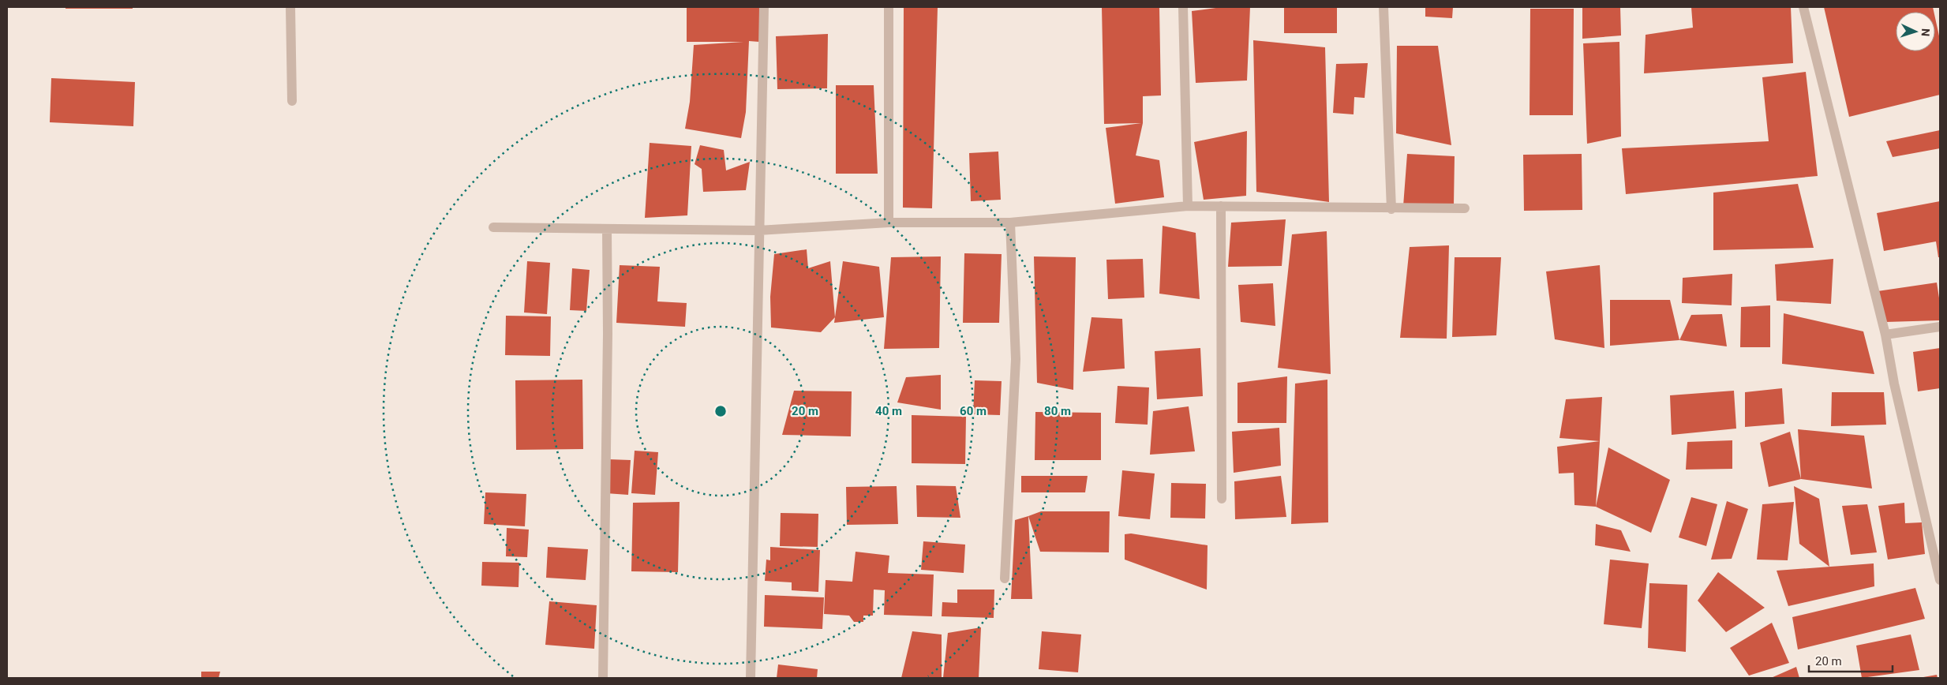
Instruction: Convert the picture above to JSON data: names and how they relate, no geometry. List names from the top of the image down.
{
  "scale_bar": "20 m",
  "north": "right",
  "rings": [
    "20 m",
    "40 m",
    "60 m",
    "80 m"
  ]
}
